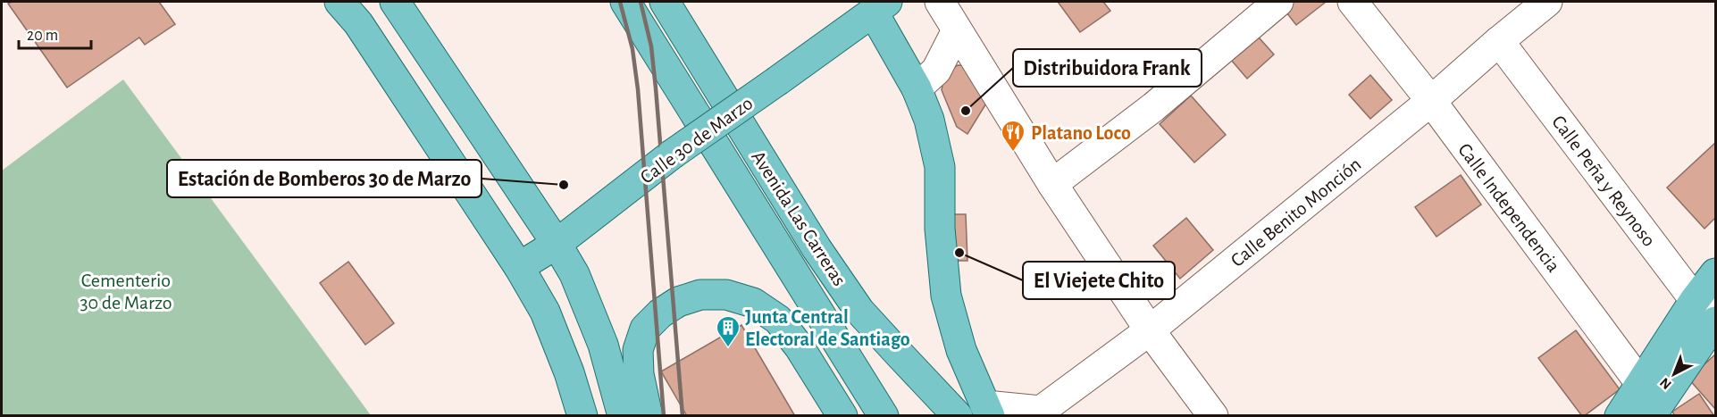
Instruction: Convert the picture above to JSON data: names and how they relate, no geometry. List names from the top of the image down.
{
  "streets": {
    "main road": ["Calle 30 de Marzo", "Avenida Las Carreras"],
    "street": ["Calle Peña y Reynoso", "Calle Independencia", "Calle Benito Monción"]
  },
  "crossings": [
    ["Calle Peña y Reynoso", "Calle Benito Monción"],
    ["Calle Independencia", "Calle Benito Monción"]
  ],
  "parks": ["Cementerio 30 de Marzo"],
  "places": {
    "other": ["Distribuidora Frank", "Estación de Bomberos 30 de Marzo", "El Viejete Chito"],
    "restaurant": ["Platano Loco"],
    "building": ["Junta Central Electoral de Santiago"]
  },
  "scale_bar": "20 m",
  "north": "bottom left"
}
